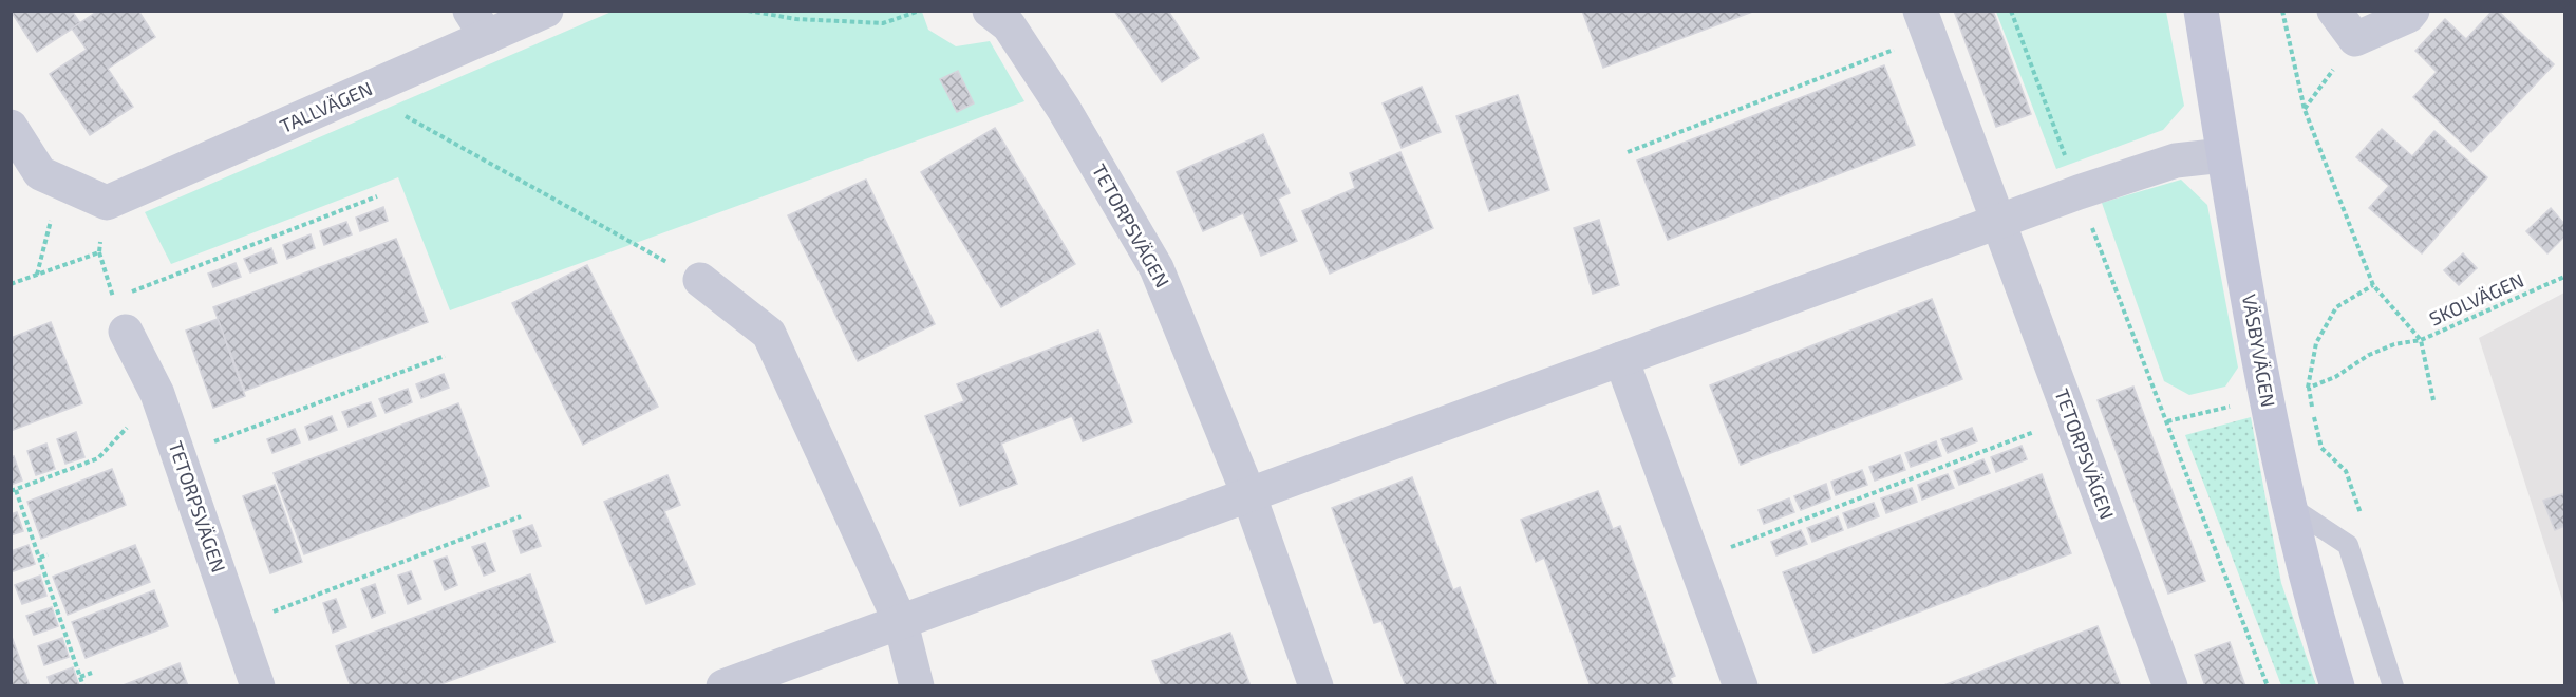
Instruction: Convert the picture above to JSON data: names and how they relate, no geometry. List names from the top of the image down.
{
  "streets": {
    "street": ["TALLVÄGEN", "TETORPSVÄGEN", "VÄSBYVÄGEN"],
    "path": ["SKOLVÄGEN"]
  }
}
